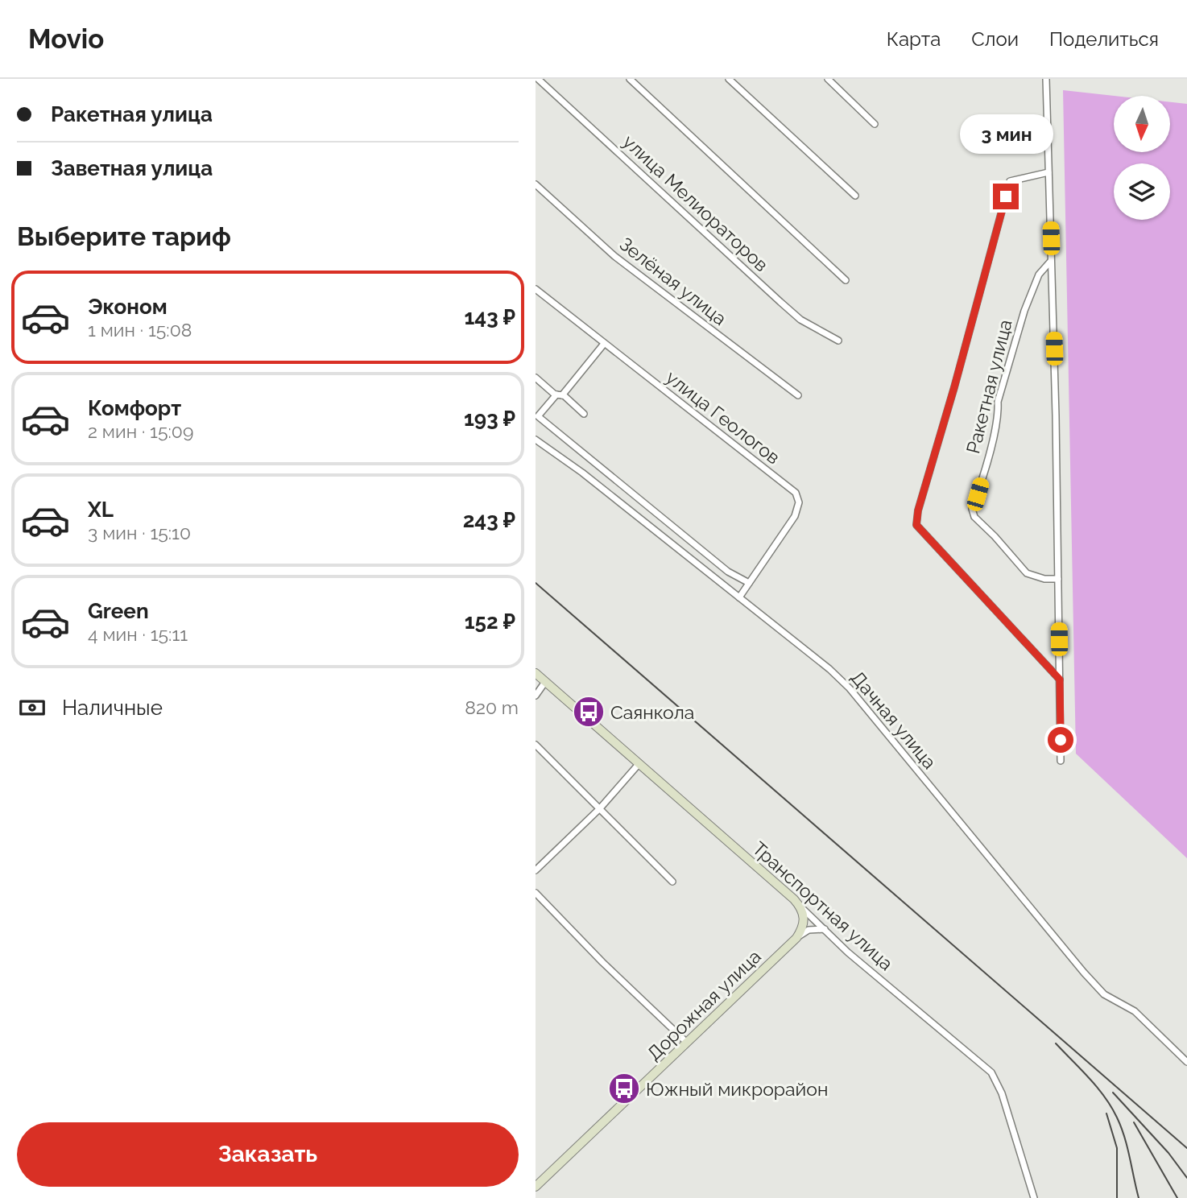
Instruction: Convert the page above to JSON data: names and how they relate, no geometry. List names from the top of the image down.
{
  "streets": {
    "street": [
      "улица Мелиораторов",
      "Зелёная улица",
      "Ракетная улица",
      "улица Геологов",
      "Дачная улица",
      "Транспортная улица",
      "Дорожная улица"
    ]
  },
  "crossings": [
    ["улица Геологов", "Дачная улица"]
  ],
  "places": {
    "bus stop": ["Саянкола", "Южный микрорайон"]
  },
  "north": "bottom",
  "page": {
    "header": "Movio",
    "nav": ["Карта", "Слои", "Поделиться"],
    "banner": ["Ракетная улица", "Заветная улица"],
    "bubble": "3 мин",
    "heading": "Выберите тариф",
    "list": [
      {
        "name": "Эконом",
        "note": "1 мин · 15:08",
        "value": "143 ₽"
      },
      {
        "name": "Комфорт",
        "note": "2 мин · 15:09",
        "value": "193 ₽"
      },
      {
        "name": "XL",
        "note": "3 мин · 15:10",
        "value": "243 ₽"
      },
      {
        "name": "Green",
        "note": "4 мин · 15:11",
        "value": "152 ₽"
      }
    ],
    "pay": ["Наличные", "820 m"],
    "buttons": "Заказать"
  }
}
